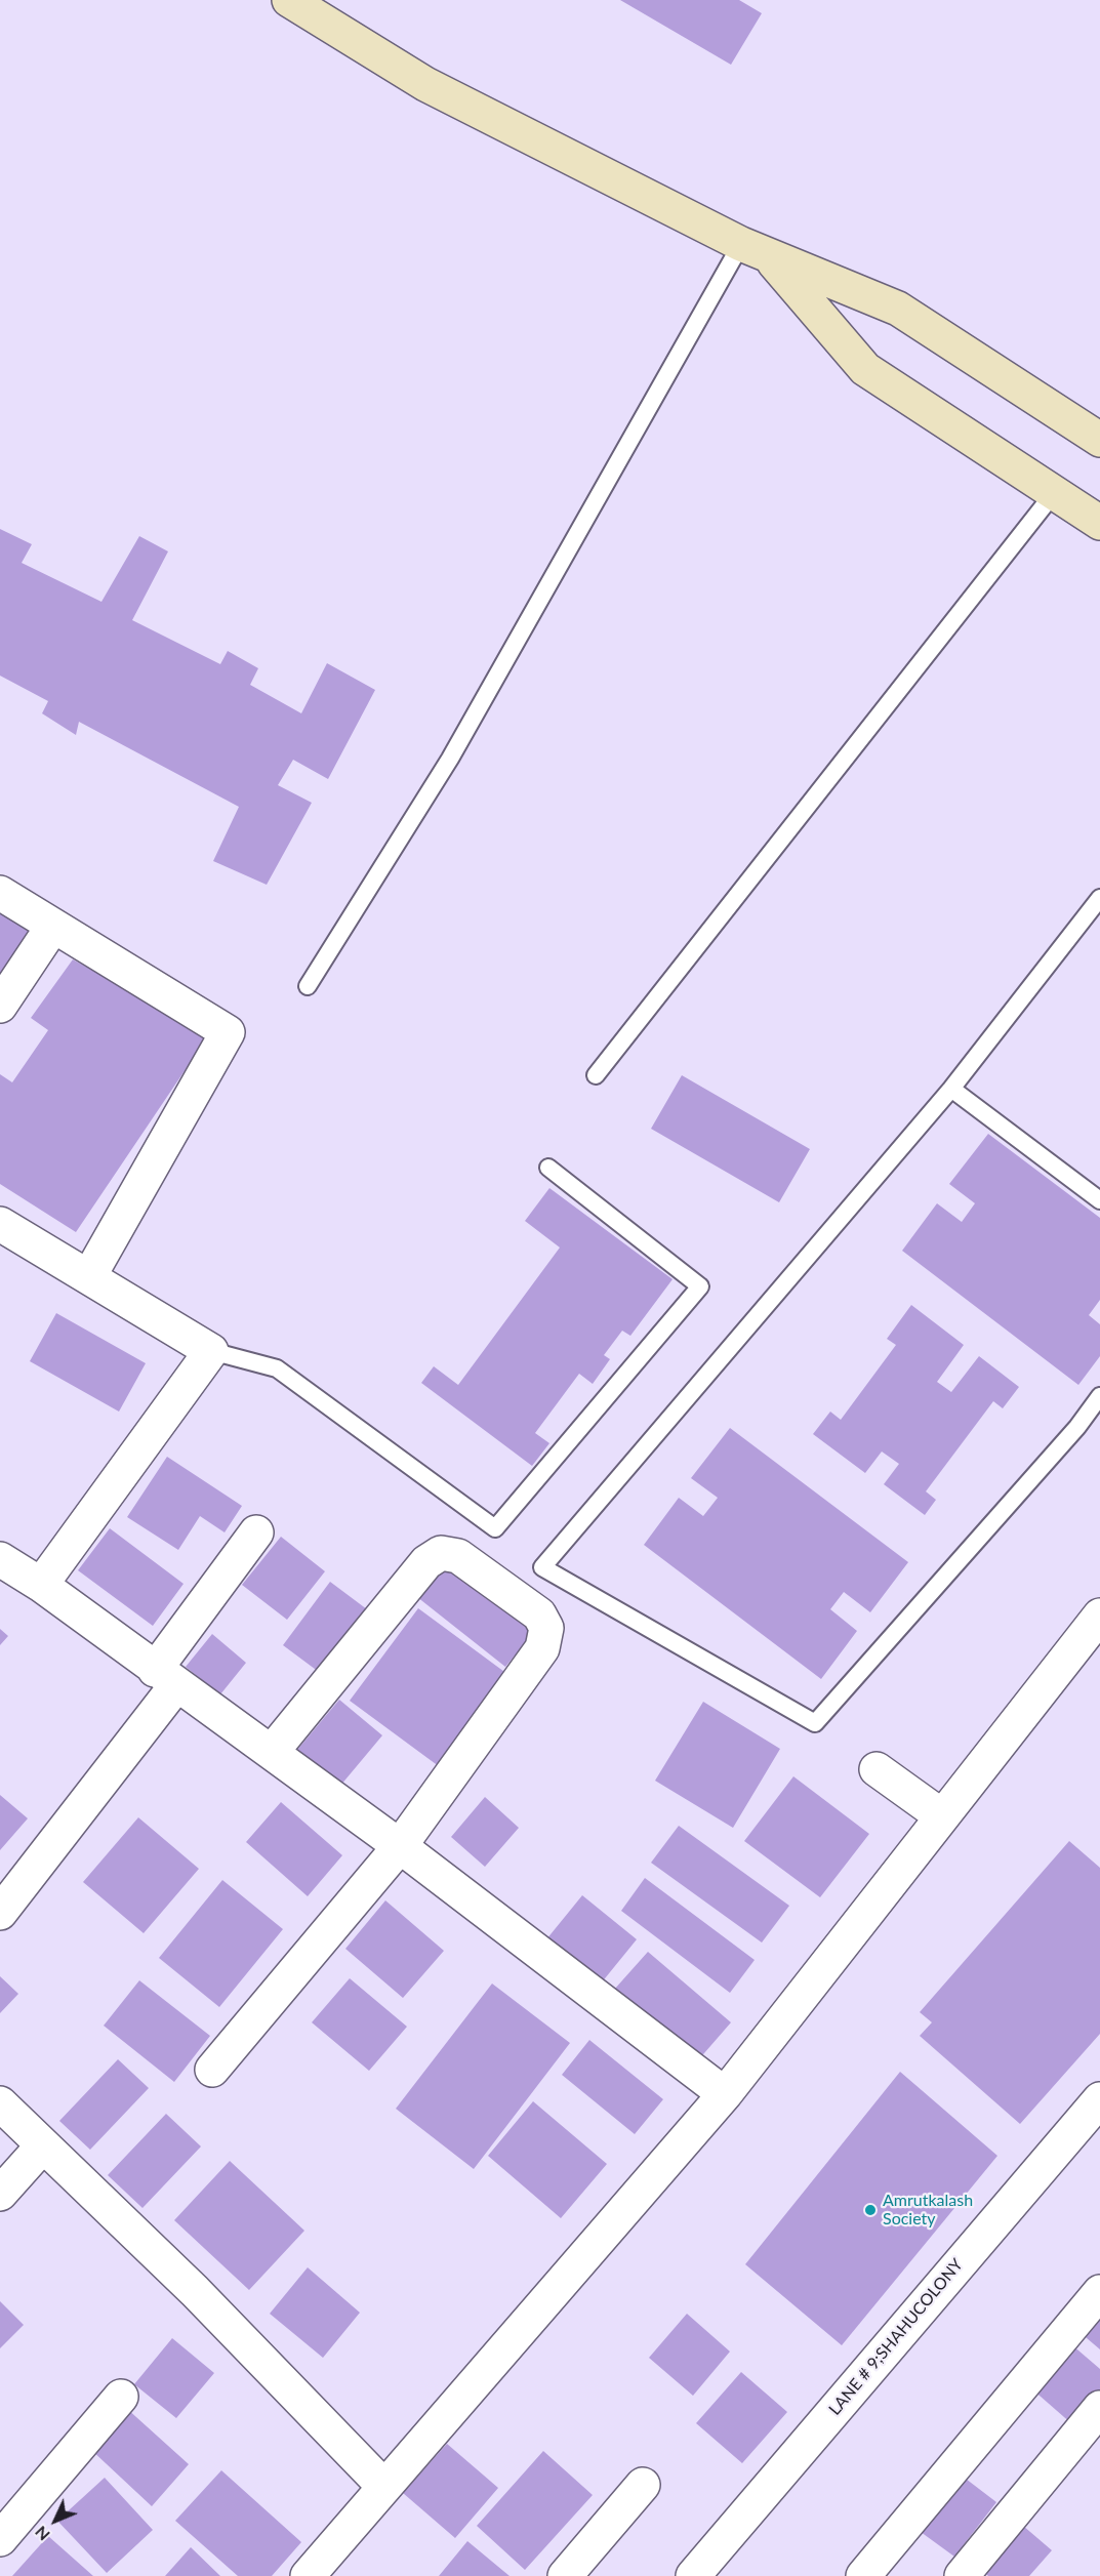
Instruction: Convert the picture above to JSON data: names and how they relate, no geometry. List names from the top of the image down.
{
  "streets": {
    "street": ["LANE # 9;SHAHUCOLONY"]
  },
  "places": ["Amrutkalash Society"],
  "north": "bottom left"
}
